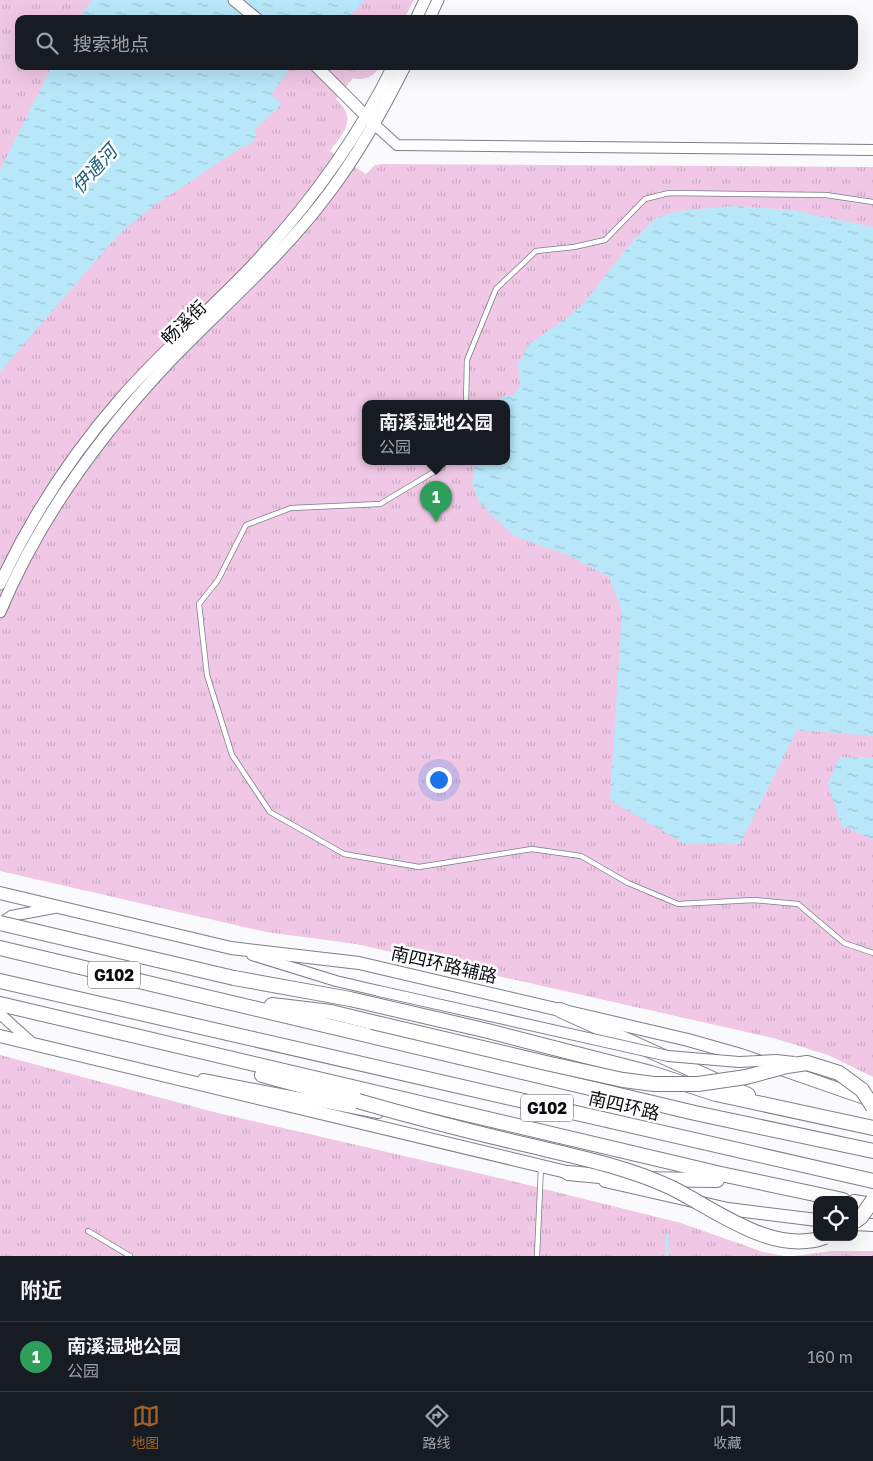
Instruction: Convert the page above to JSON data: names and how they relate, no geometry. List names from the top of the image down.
{
  "streets": {
    "highway": ["G102", "南四环路"],
    "main road": ["畅溪街", "南四环路辅路"]
  },
  "crossings": [
    ["G102", "南四环路"]
  ],
  "water": ["伊通河"],
  "page": {
    "search": "搜索地点",
    "popup": ["南溪湿地公园", "公园"],
    "pins": "1",
    "heading": "附近",
    "list": [
      {
        "mark": "1",
        "name": "南溪湿地公园",
        "note": "公园",
        "value": "160 m"
      }
    ],
    "nav": ["地图", "路线", "收藏"]
  }
}
